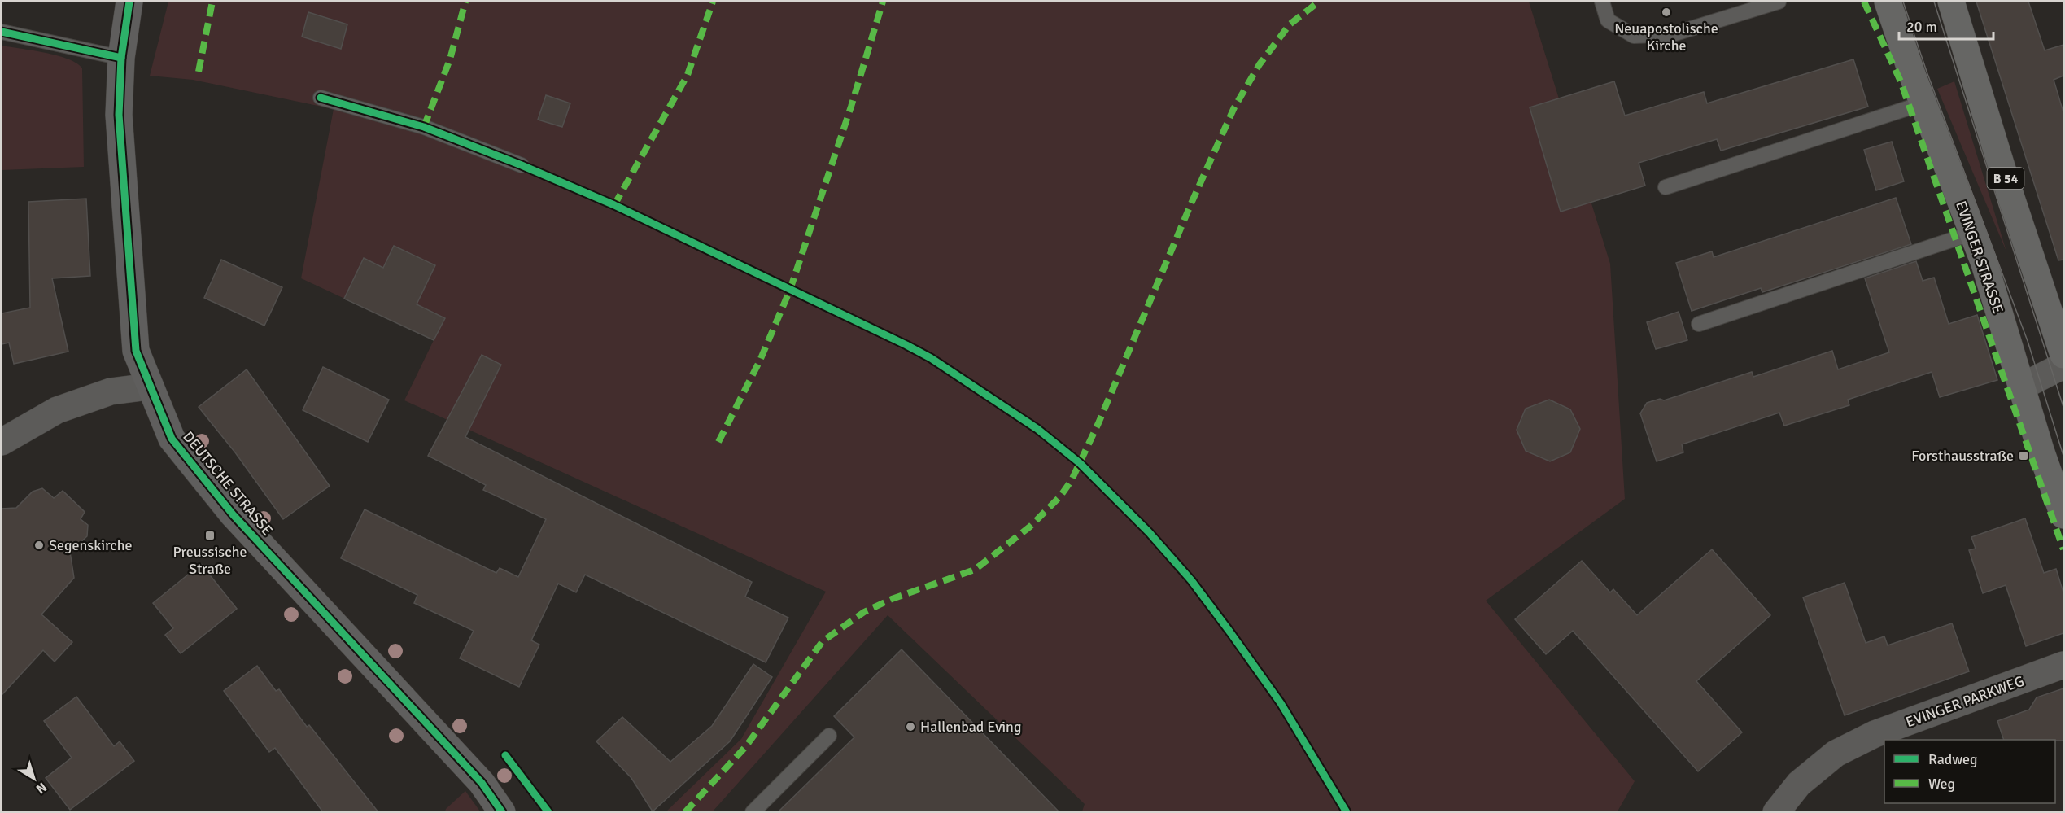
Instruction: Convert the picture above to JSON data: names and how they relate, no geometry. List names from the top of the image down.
{
  "streets": {
    "main road": ["B 54", "EVINGER STRASSE"],
    "street": ["DEUTSCHE STRASSE", "EVINGER PARKWEG"]
  },
  "places": {
    "other": ["Neuapostolische Kirche", "Segenskirche", "Hallenbad Eving"],
    "transit": ["Forsthausstraße", "Preussische Straße"]
  },
  "legend": ["Radweg", "Weg"],
  "scale_bar": "20 m",
  "north": "bottom right"
}
